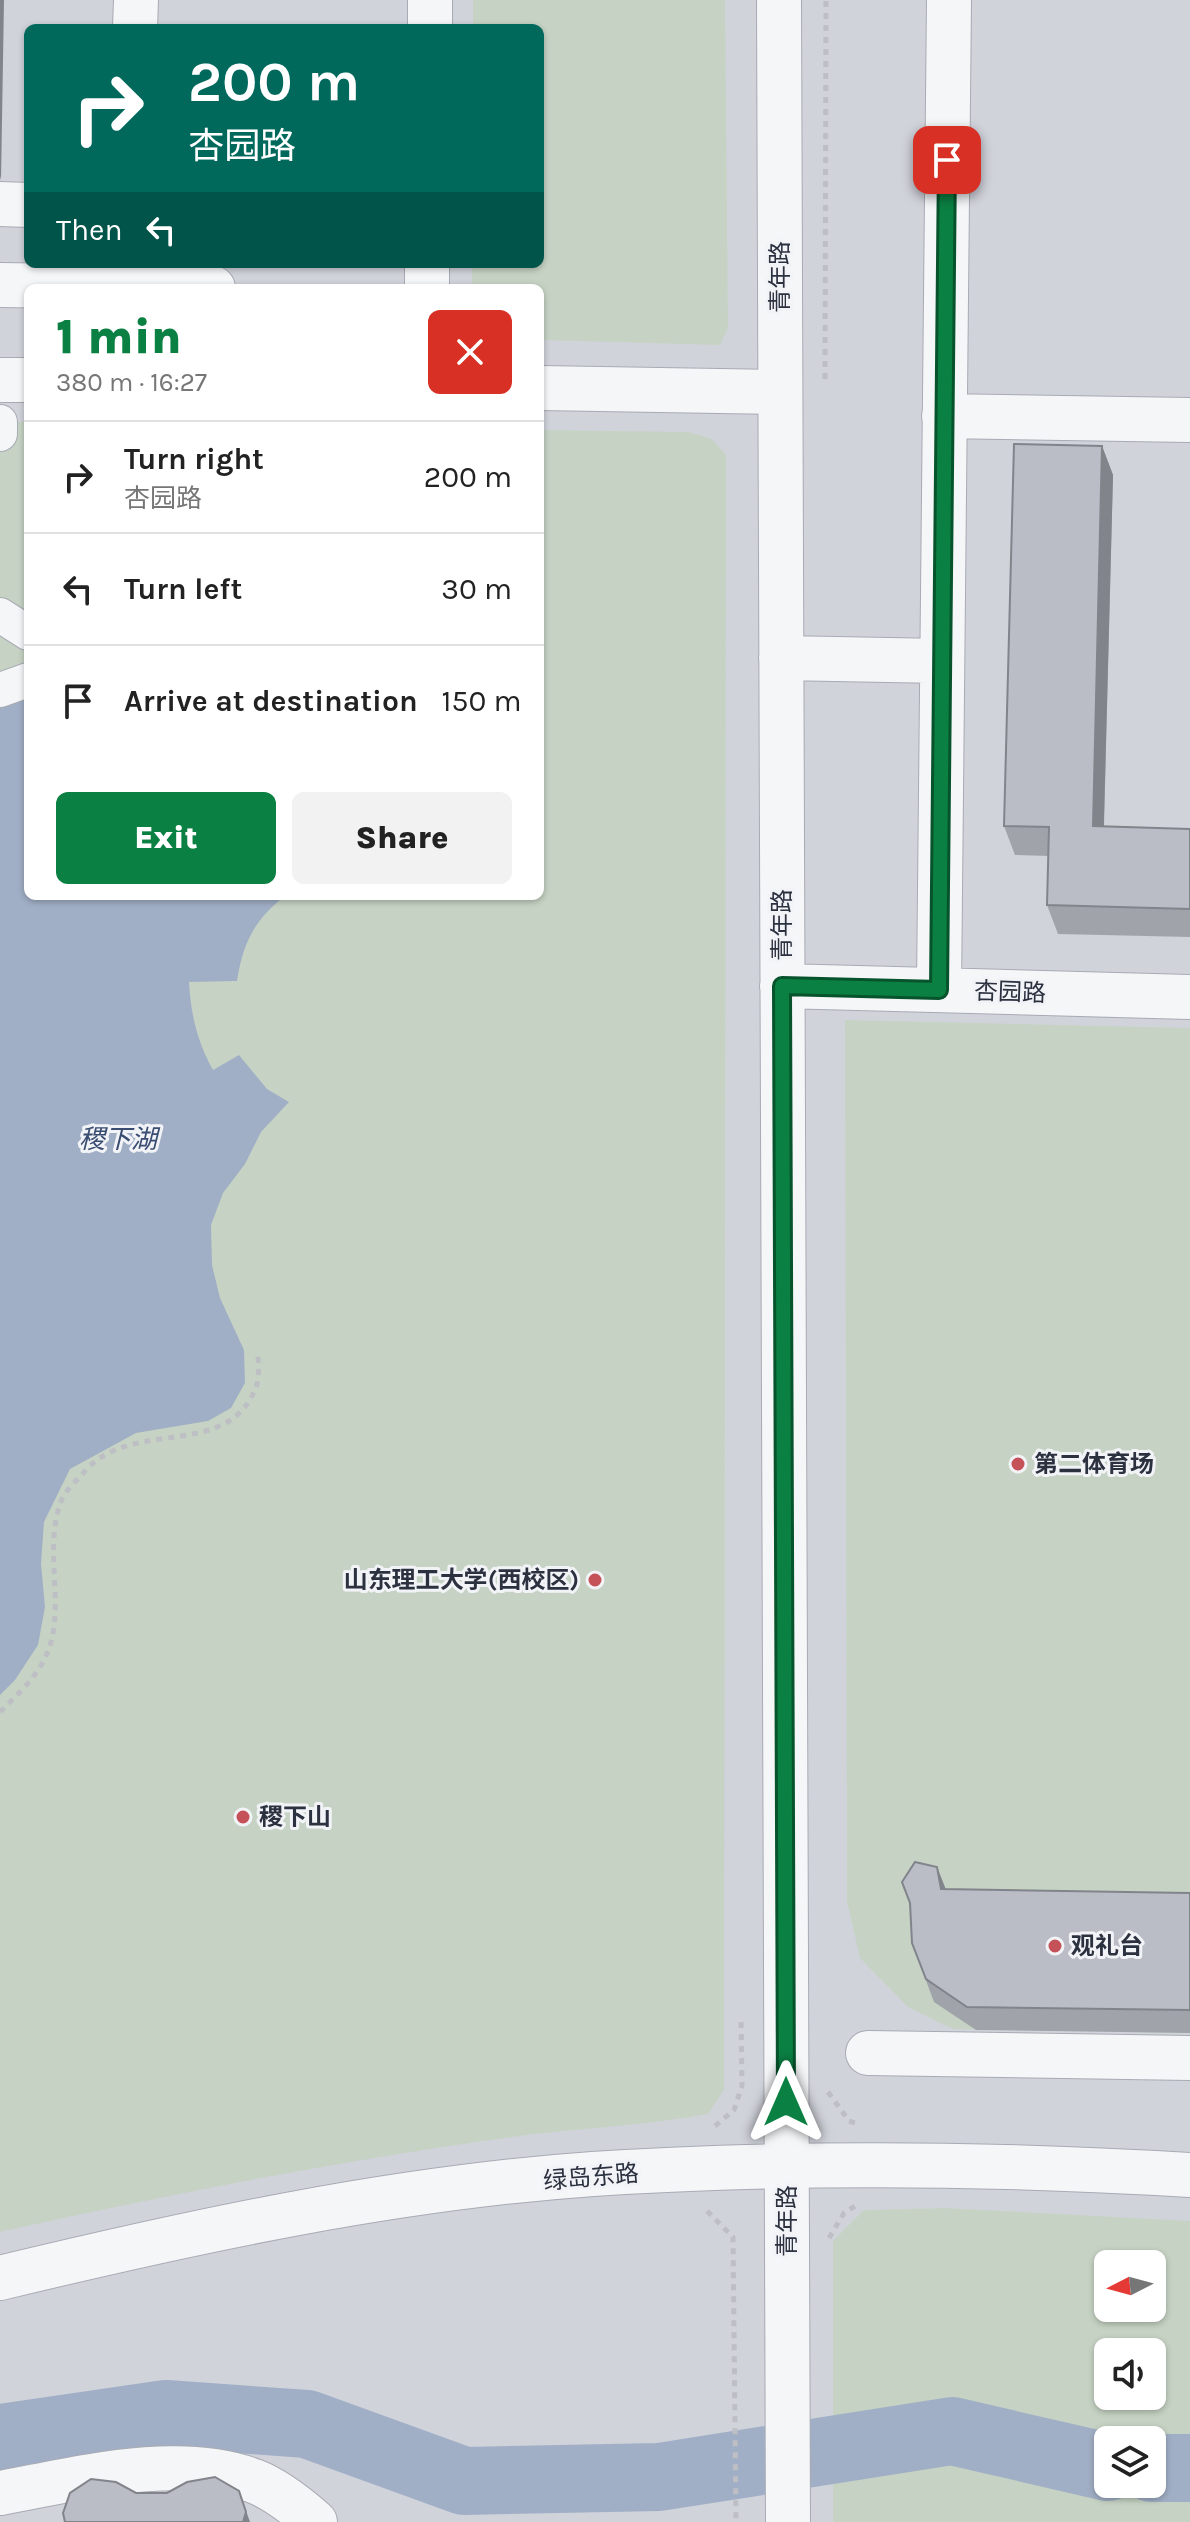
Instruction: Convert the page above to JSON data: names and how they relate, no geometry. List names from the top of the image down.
{
  "streets": {
    "street": ["青年路", "杏园路", "绿岛东路"]
  },
  "crossings": [
    ["青年路", "杏园路"],
    ["青年路", "绿岛东路"]
  ],
  "water": ["稷下湖"],
  "places": [
    "第二体育场",
    "山东理工大学(西校区)",
    "稷下山",
    "观礼台"
  ],
  "north": "left",
  "page": {
    "turn": ["200 m", "杏园路"],
    "then": "Then",
    "heading": ["1 min", "380 m · 16:27"],
    "list": [
      {
        "name": "Turn right",
        "note": "杏园路",
        "value": "200 m"
      },
      {
        "name": "Turn left",
        "value": "30 m"
      },
      {
        "name": "Arrive at destination",
        "value": "150 m"
      }
    ],
    "buttons": ["Exit", "Share"]
  }
}
